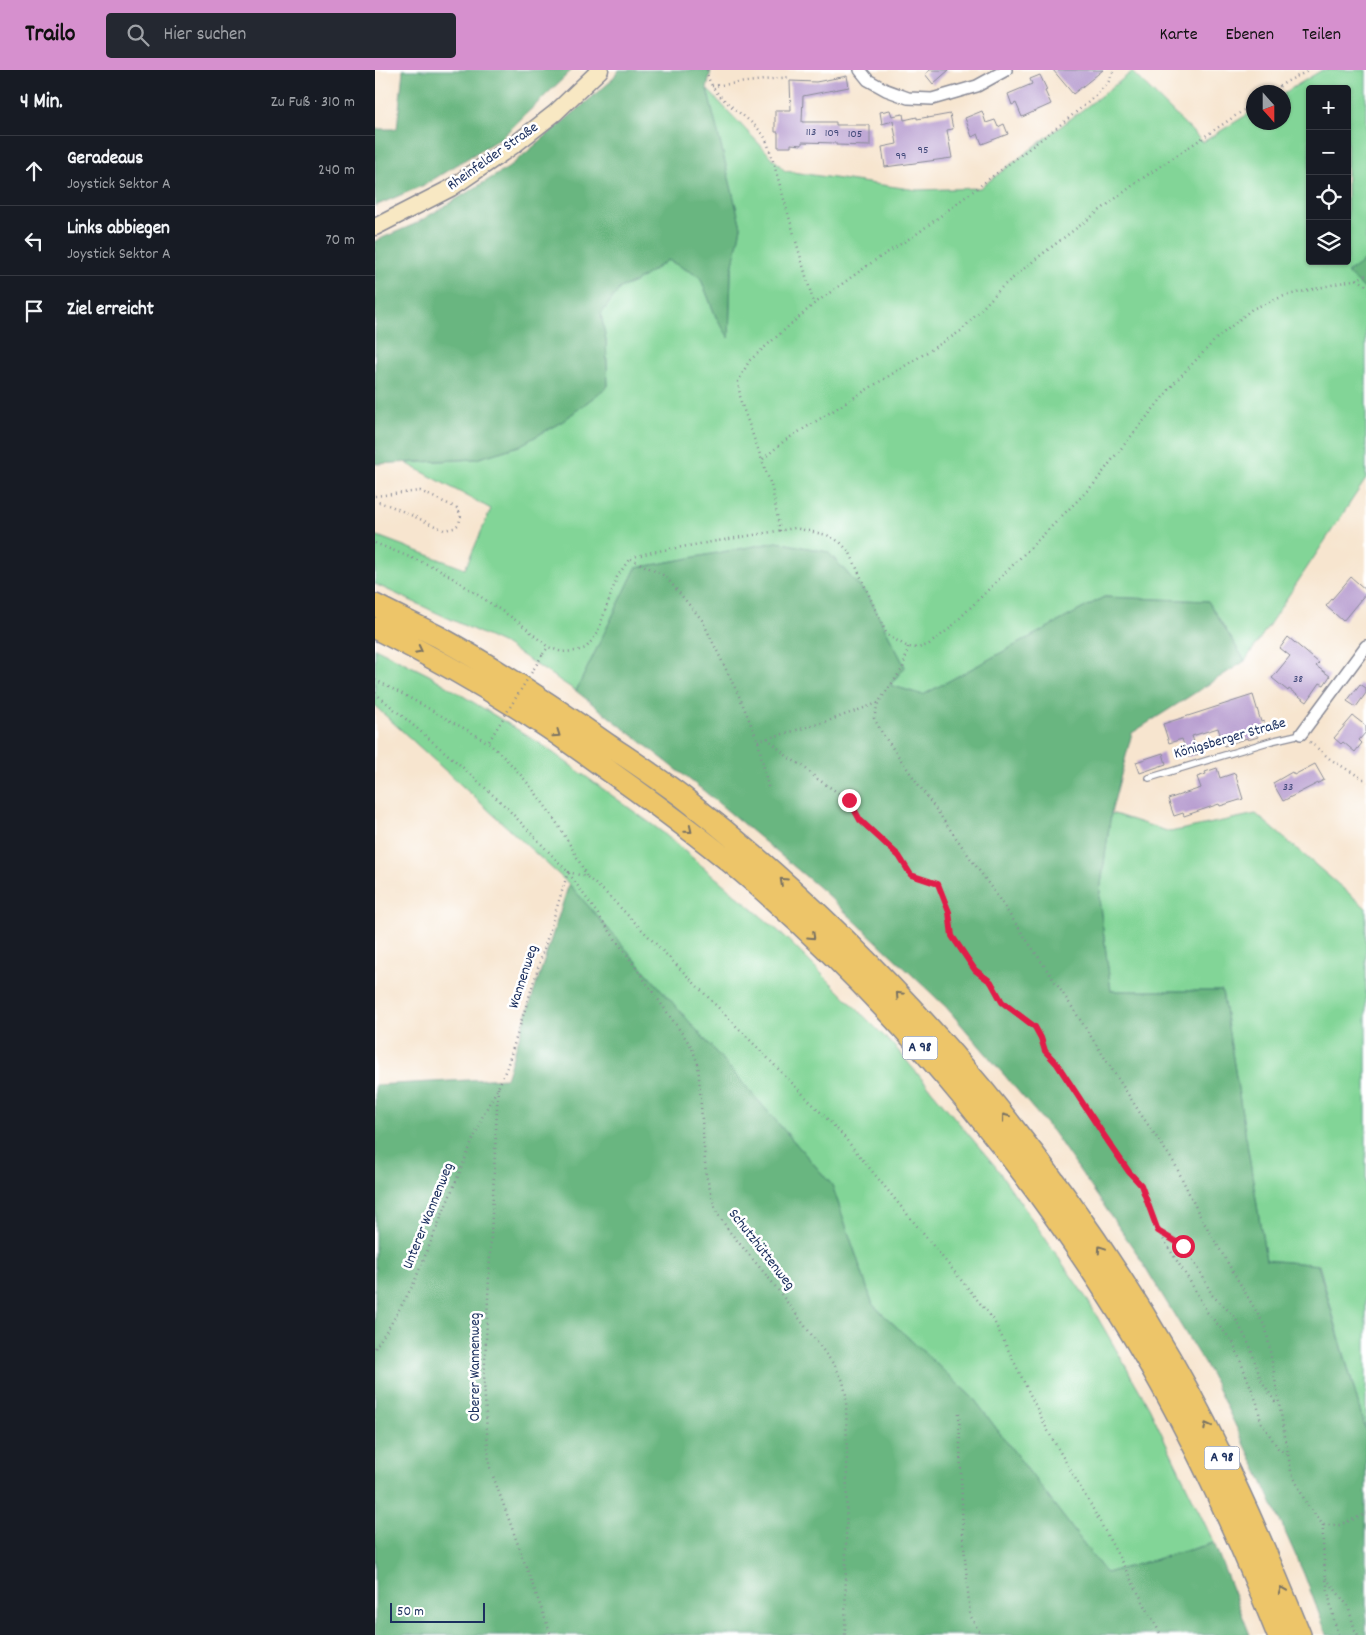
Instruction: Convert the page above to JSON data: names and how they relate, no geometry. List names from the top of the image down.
{
  "streets": {
    "highway": ["A 98"],
    "main road": ["Rheinfelder Straße"],
    "street": ["Königsberger Straße"],
    "path": [
      "Wannenweg",
      "Unterer Wannenweg",
      "Schutzhüttenweg",
      "Oberer Wannenweg"
    ]
  },
  "crossings": [
    ["Wannenweg", "Unterer Wannenweg"],
    ["Wannenweg", "Schutzhüttenweg"],
    ["Wannenweg", "Oberer Wannenweg"],
    ["Unterer Wannenweg", "Oberer Wannenweg"]
  ],
  "house_numbers": [
    "113",
    "109",
    "105",
    "95",
    "99",
    "38",
    "33"
  ],
  "scale_bar": "50 m",
  "north": "bottom",
  "page": {
    "header": "Trailo",
    "search": "Hier suchen",
    "nav": ["Karte", "Ebenen", "Teilen"],
    "heading": ["4 Min.", "Zu Fuß · 310 m"],
    "map_buttons": ["+", "−"],
    "list": [
      ["Geradeaus", "Joystick Sektor A", "240 m"],
      ["Links abbiegen", "Joystick Sektor A", "70 m"],
      "Ziel erreicht"
    ],
    "scale": "50 m"
  }
}
